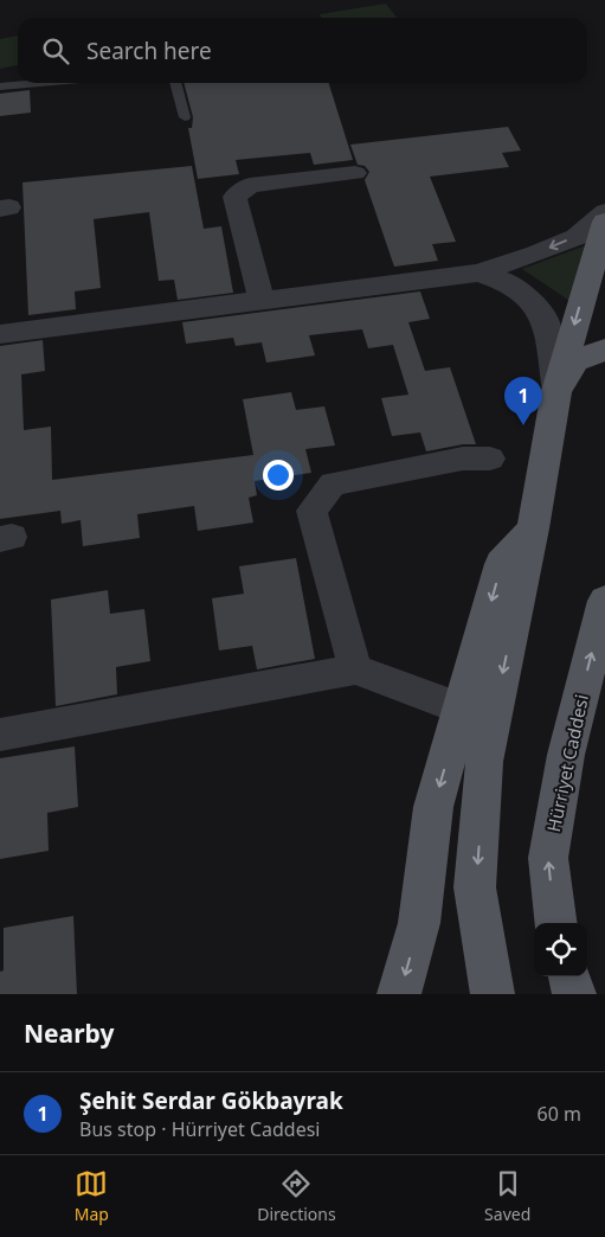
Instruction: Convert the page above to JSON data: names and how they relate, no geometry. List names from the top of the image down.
{
  "streets": {
    "main road": ["Hürriyet Caddesi"]
  },
  "page": {
    "search": "Search here",
    "pins": "1",
    "heading": "Nearby",
    "list": [
      {
        "mark": "1",
        "name": "Şehit Serdar Gökbayrak",
        "note": "Bus stop · Hürriyet Caddesi",
        "value": "60 m"
      }
    ],
    "nav": ["Map", "Directions", "Saved"]
  }
}
